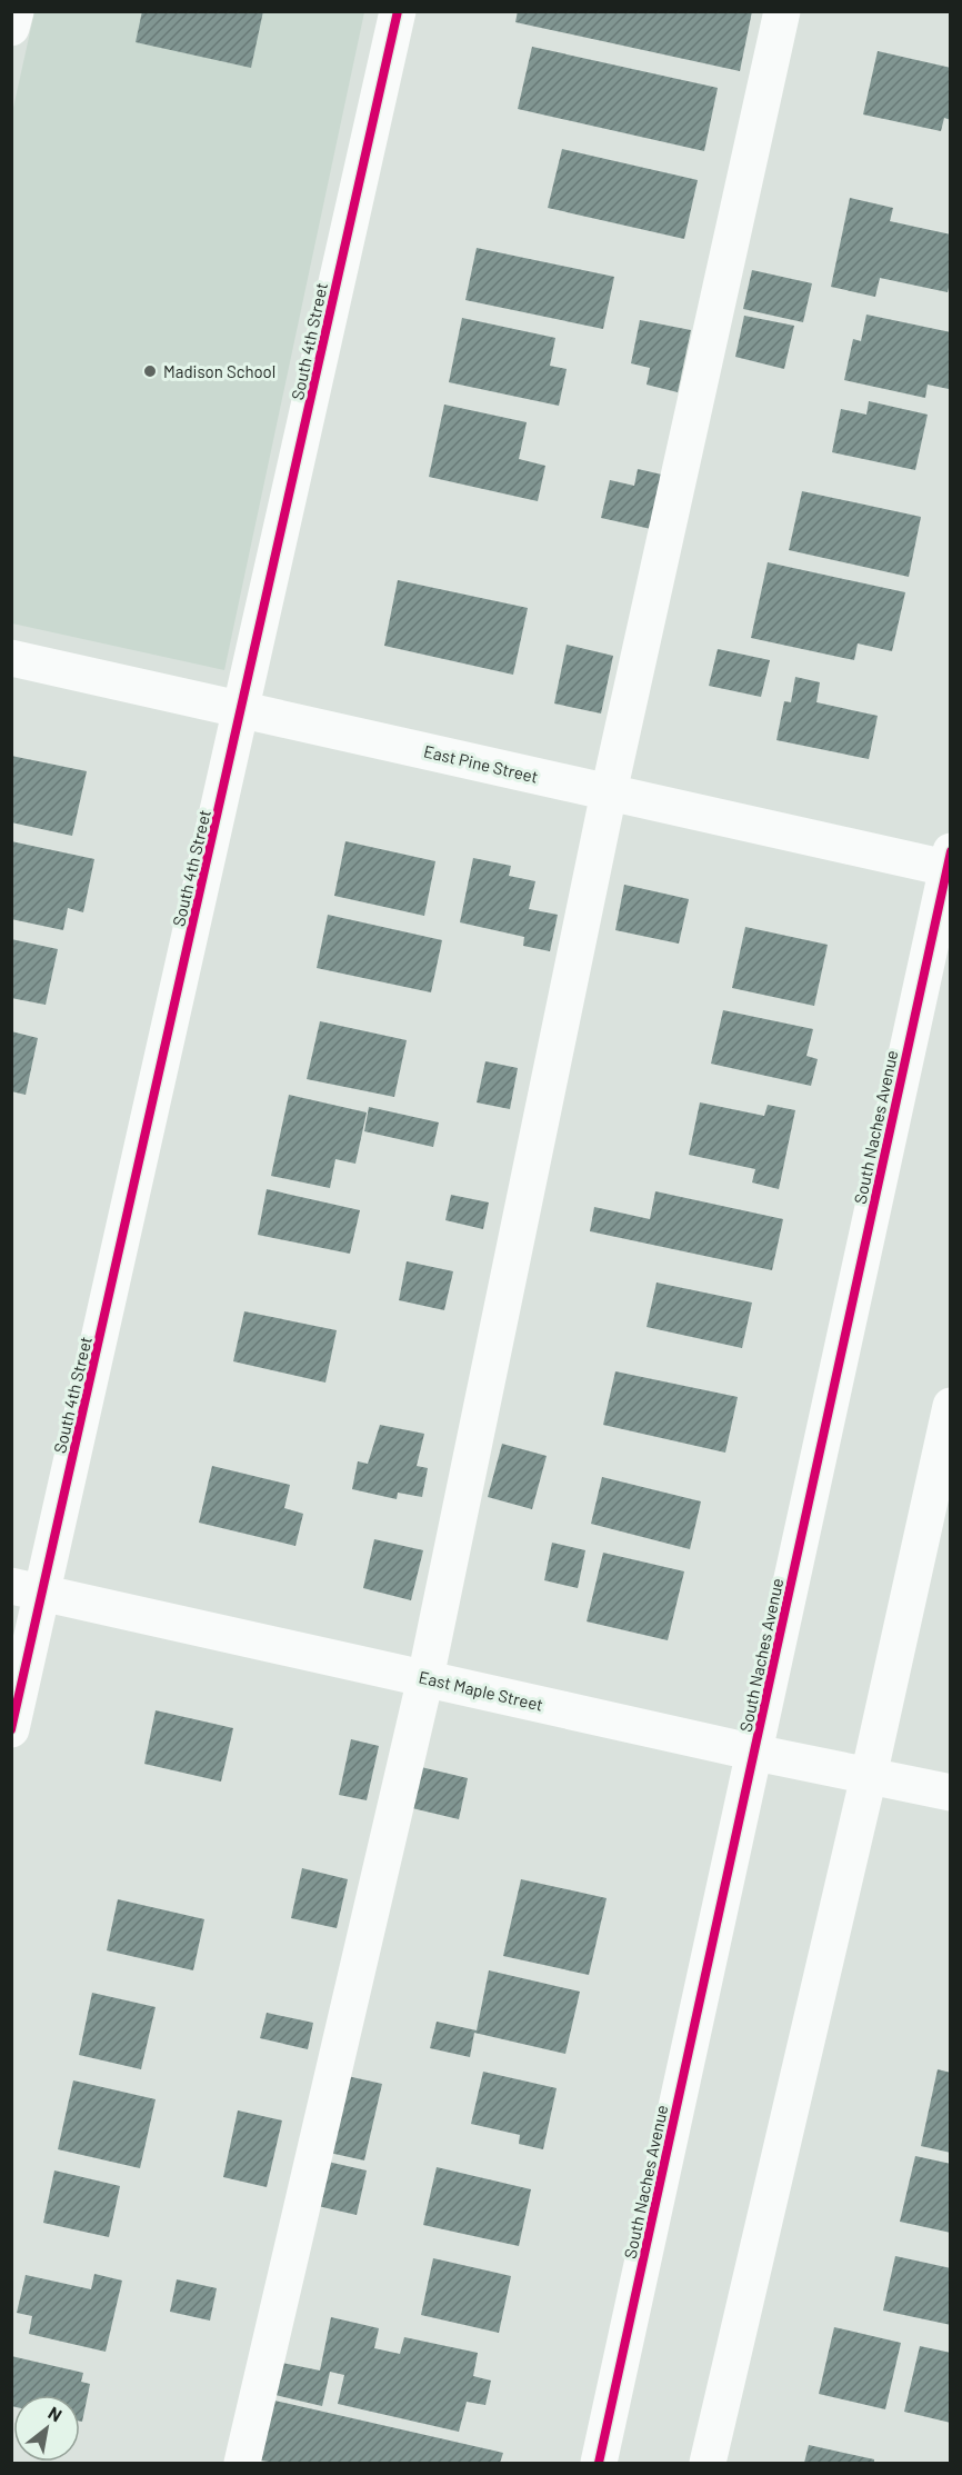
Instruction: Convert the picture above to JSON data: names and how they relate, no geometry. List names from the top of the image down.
{
  "streets": {
    "street": [
      "South 4th Street",
      "East Pine Street",
      "South Naches Avenue",
      "East Maple Street"
    ]
  },
  "crossings": [
    ["South 4th Street", "East Pine Street"],
    ["South 4th Street", "East Maple Street"],
    ["East Pine Street", "South Naches Avenue"],
    ["South Naches Avenue", "East Maple Street"]
  ],
  "places": ["Madison School"],
  "north": "top right"
}
